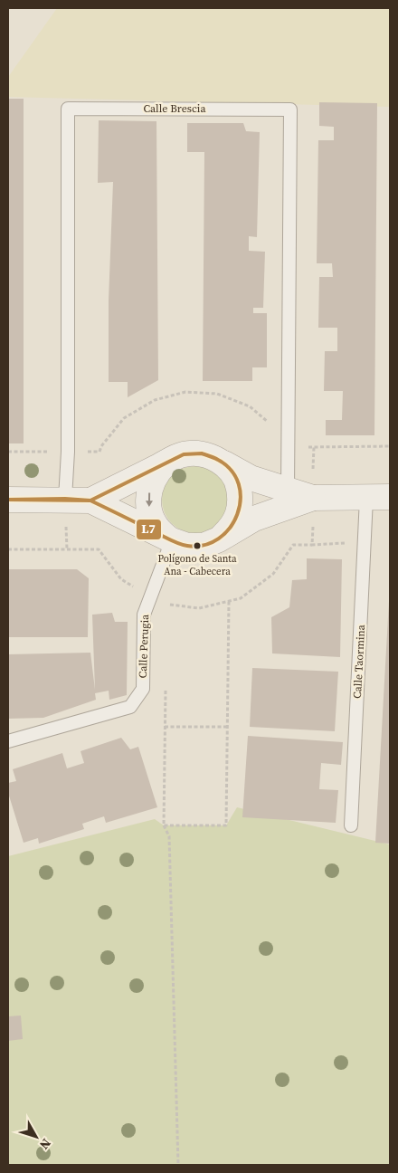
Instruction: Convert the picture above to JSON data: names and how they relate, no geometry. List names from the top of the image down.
{
  "streets": {
    "lane": ["Calle Brescia", "Calle Perugia", "Calle Taormina"]
  },
  "places": ["Polígono de Santa Ana - Cabecera"],
  "lines": ["transit line L7"],
  "north": "bottom right"
}
